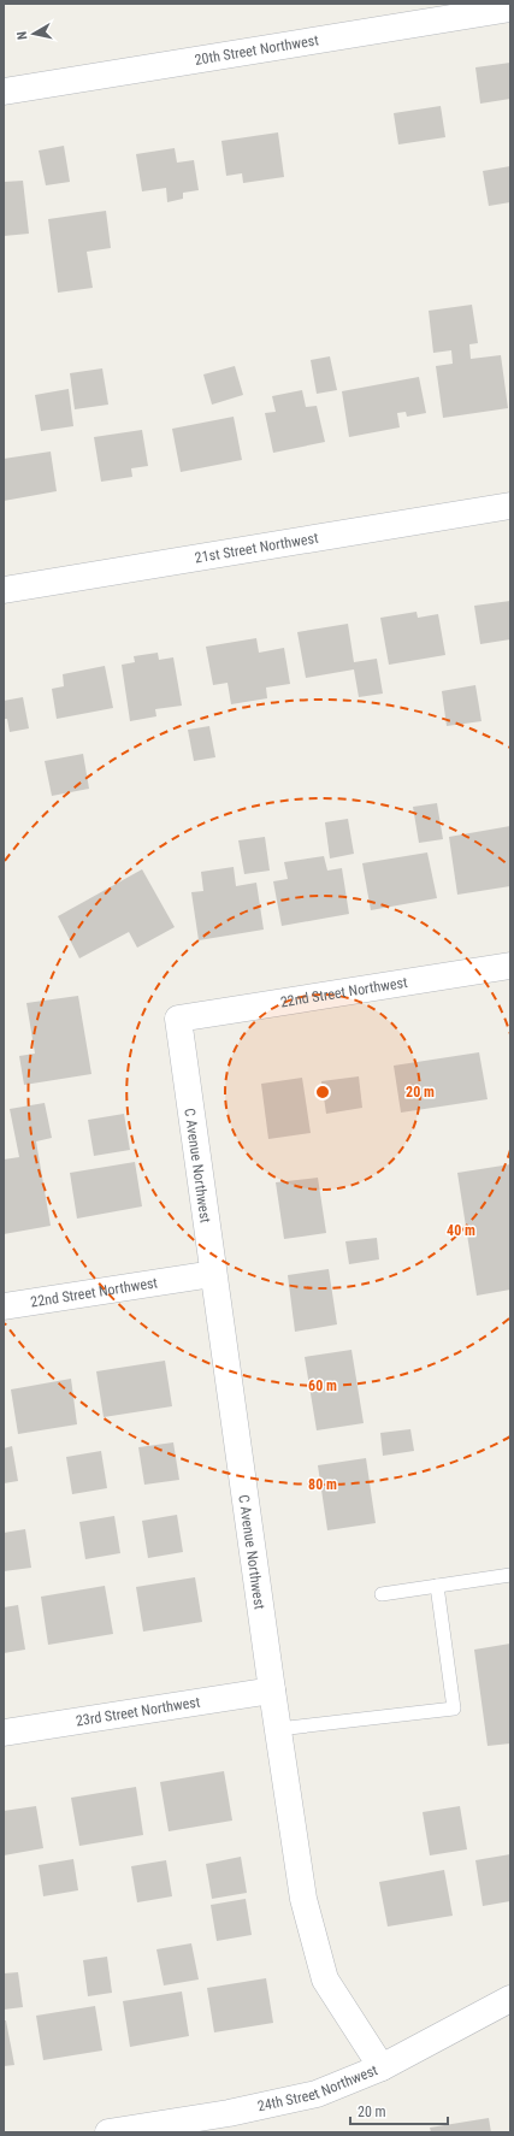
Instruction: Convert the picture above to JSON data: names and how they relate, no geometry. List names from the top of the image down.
{
  "streets": {
    "street": [
      "20th Street Northwest",
      "21st Street Northwest",
      "22nd Street Northwest",
      "C Avenue Northwest",
      "23rd Street Northwest",
      "24th Street Northwest"
    ]
  },
  "crossings": [
    ["22nd Street Northwest", "C Avenue Northwest"],
    ["C Avenue Northwest", "23rd Street Northwest"],
    ["C Avenue Northwest", "24th Street Northwest"]
  ],
  "scale_bar": "20 m",
  "north": "left",
  "rings": [
    "20 m",
    "40 m",
    "60 m",
    "80 m"
  ]
}
